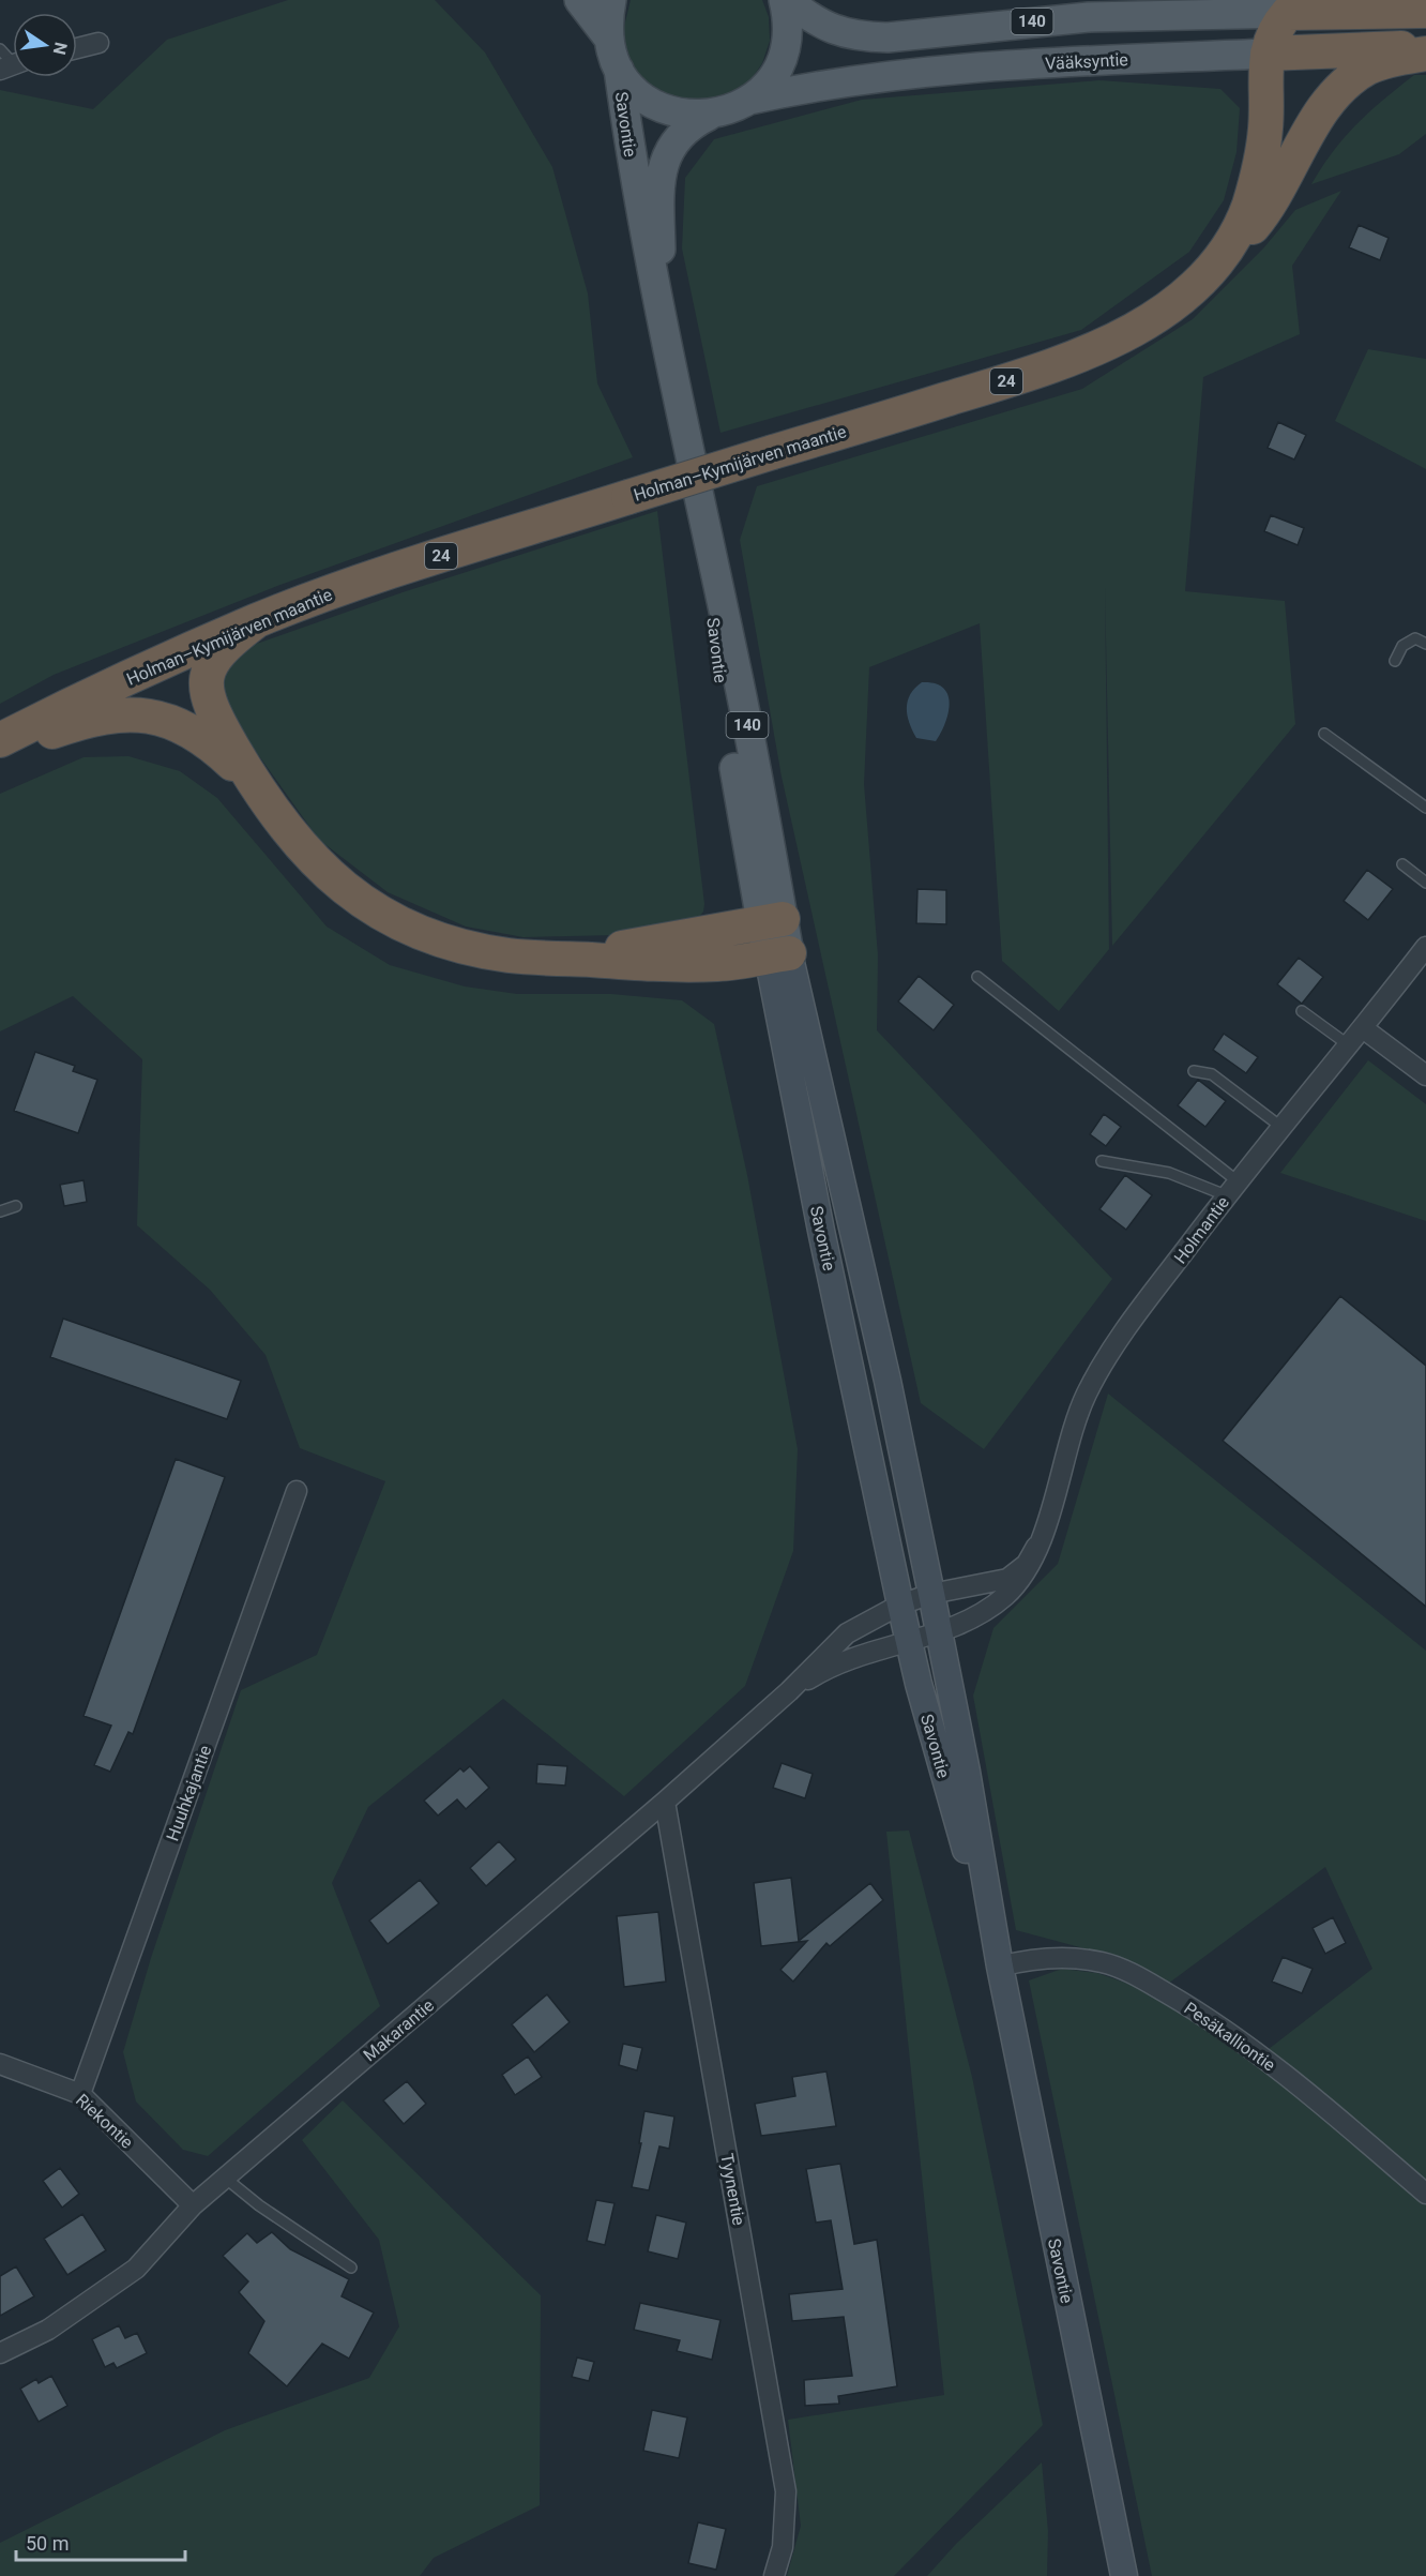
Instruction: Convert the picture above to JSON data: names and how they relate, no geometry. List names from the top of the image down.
{
  "streets": {
    "highway": ["Vääksyntie", "24", "Holman–Kymijärven maantie"],
    "main road": ["140", "Savontie"],
    "street": [
      "Holmantie",
      "Huuhkajantie",
      "Makarantie",
      "Pesäkalliontie",
      "Riekontie",
      "Tyynentie"
    ]
  },
  "crossings": [
    ["140", "Vääksyntie"],
    ["140", "Savontie"],
    ["140", "Holman–Kymijärven maantie"],
    ["Vääksyntie", "24"],
    ["Vääksyntie", "Holman–Kymijärven maantie"],
    ["Savontie", "Holmantie"],
    ["Savontie", "Makarantie"],
    ["Savontie", "Pesäkalliontie"],
    ["24", "Holman–Kymijärven maantie"],
    ["Holmantie", "Makarantie"],
    ["Huuhkajantie", "Riekontie"],
    ["Makarantie", "Riekontie"],
    ["Makarantie", "Tyynentie"]
  ],
  "scale_bar": "50 m",
  "north": "right"
}
